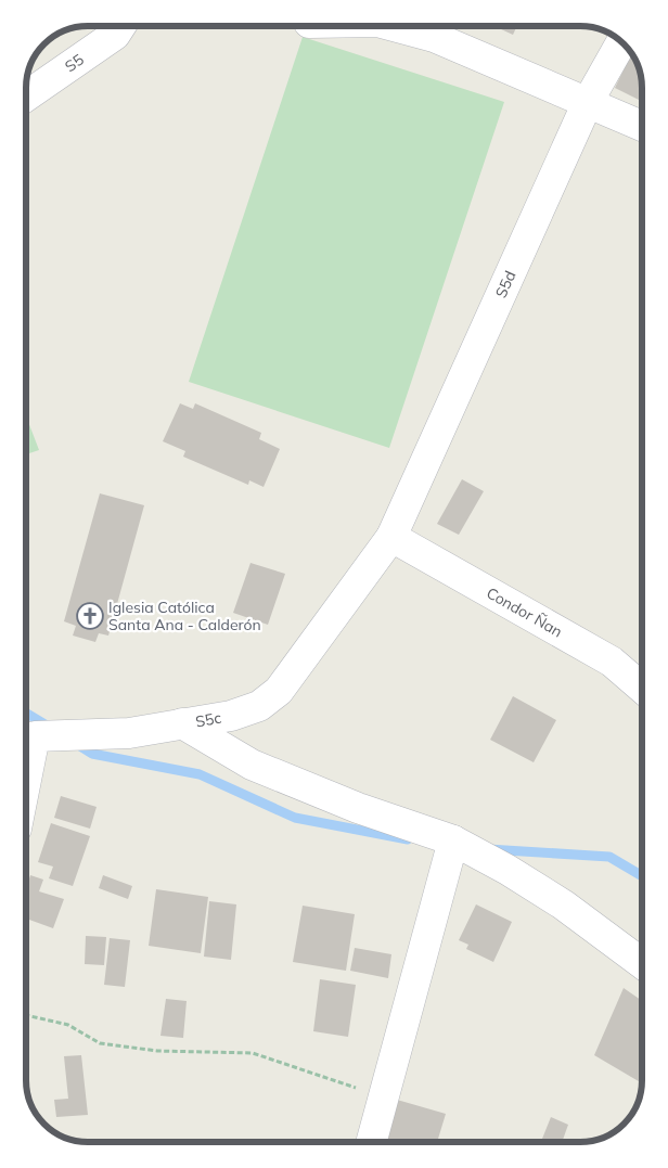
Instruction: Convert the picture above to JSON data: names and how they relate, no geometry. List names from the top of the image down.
{
  "streets": {
    "street": [
      "S5",
      "S5d",
      "Condor Ñan",
      "S5c"
    ]
  },
  "crossings": [
    ["S5d", "Condor Ñan"],
    ["S5d", "S5c"],
    ["Condor Ñan", "S5c"]
  ],
  "places": {
    "church": ["Iglesia Católica Santa Ana - Calderón"]
  }
}
